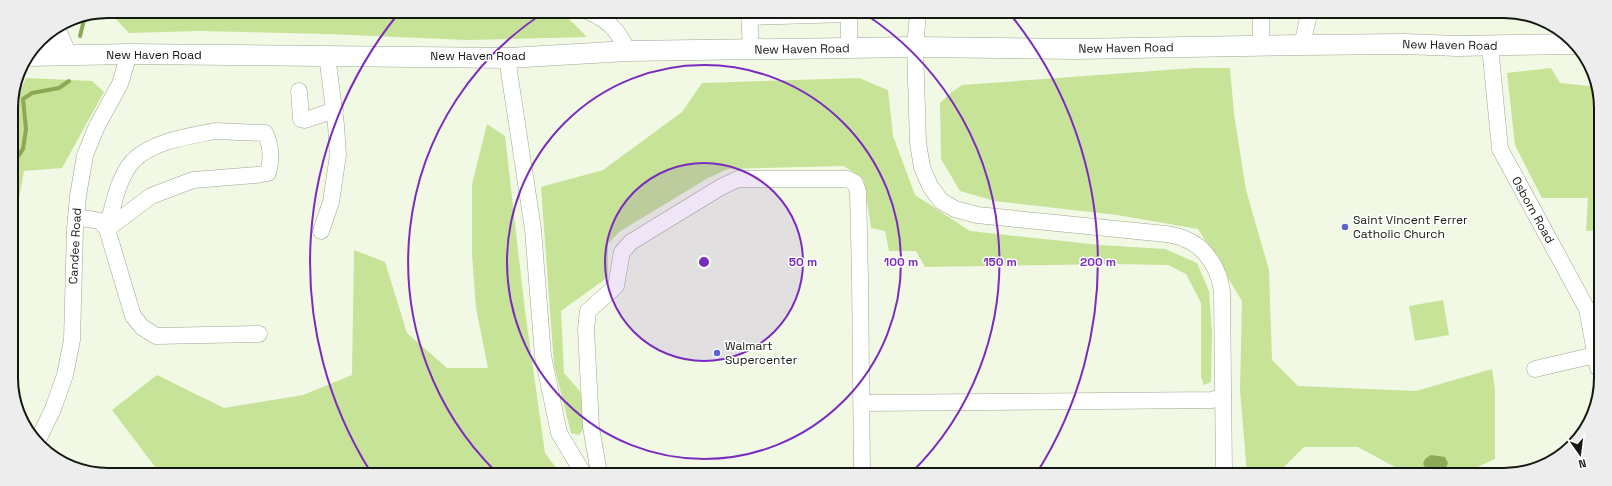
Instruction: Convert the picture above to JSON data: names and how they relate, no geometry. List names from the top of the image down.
{
  "streets": {
    "main road": ["New Haven Road"],
    "street": ["Osborn Road", "Candee Road"]
  },
  "crossings": [
    ["New Haven Road", "Osborn Road"],
    ["New Haven Road", "Candee Road"]
  ],
  "places": ["Saint Vincent Ferrer Catholic Church", "Walmart Supercenter"],
  "north": "bottom",
  "rings": [
    "50 m",
    "100 m",
    "150 m",
    "200 m"
  ]
}
